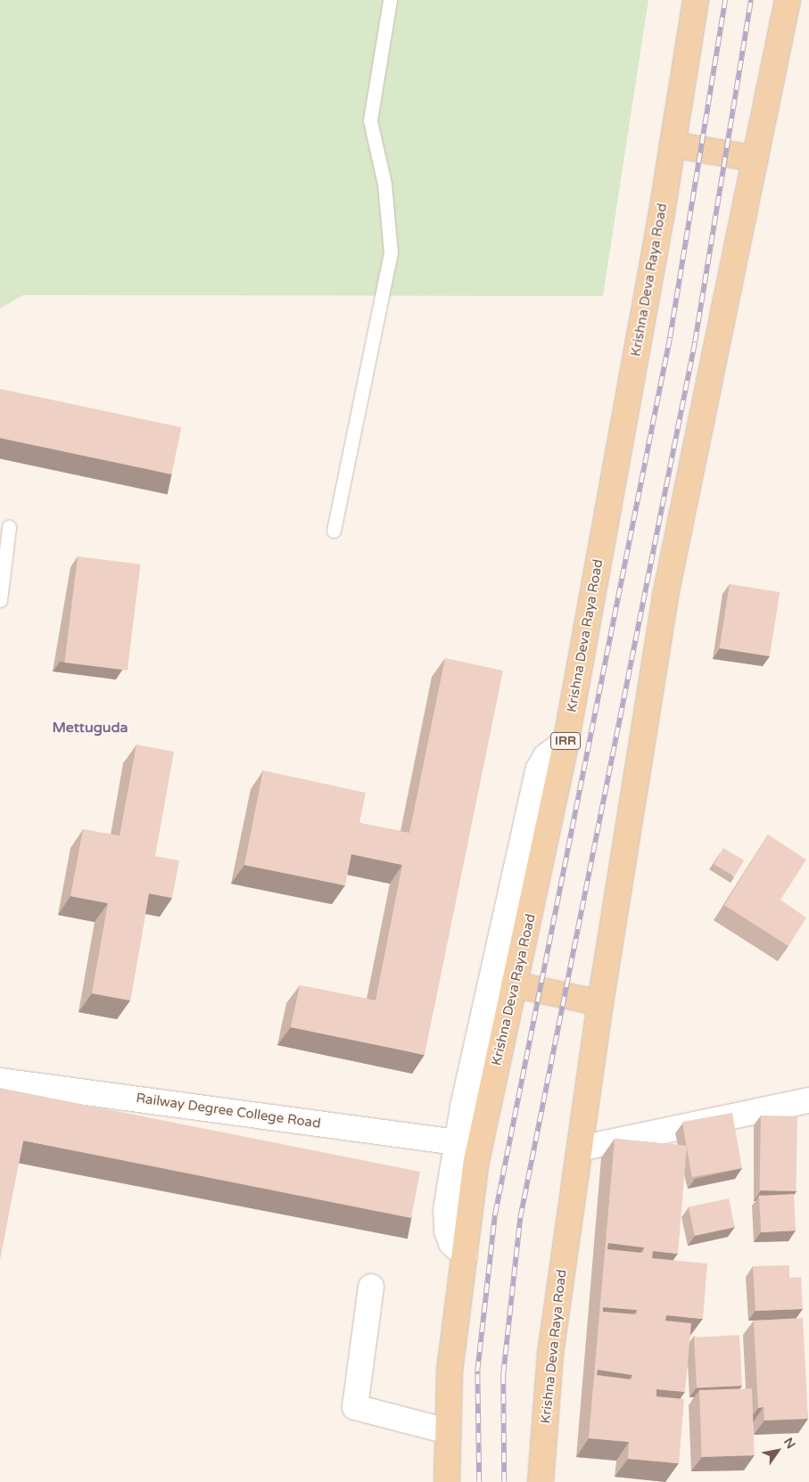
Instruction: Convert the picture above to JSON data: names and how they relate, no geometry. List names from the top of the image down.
{
  "streets": {
    "main road": ["Krishna Deva Raya Road", "IRR"],
    "street": ["Railway Degree College Road"]
  },
  "districts": ["Mettuguda"],
  "north": "top right"
}
